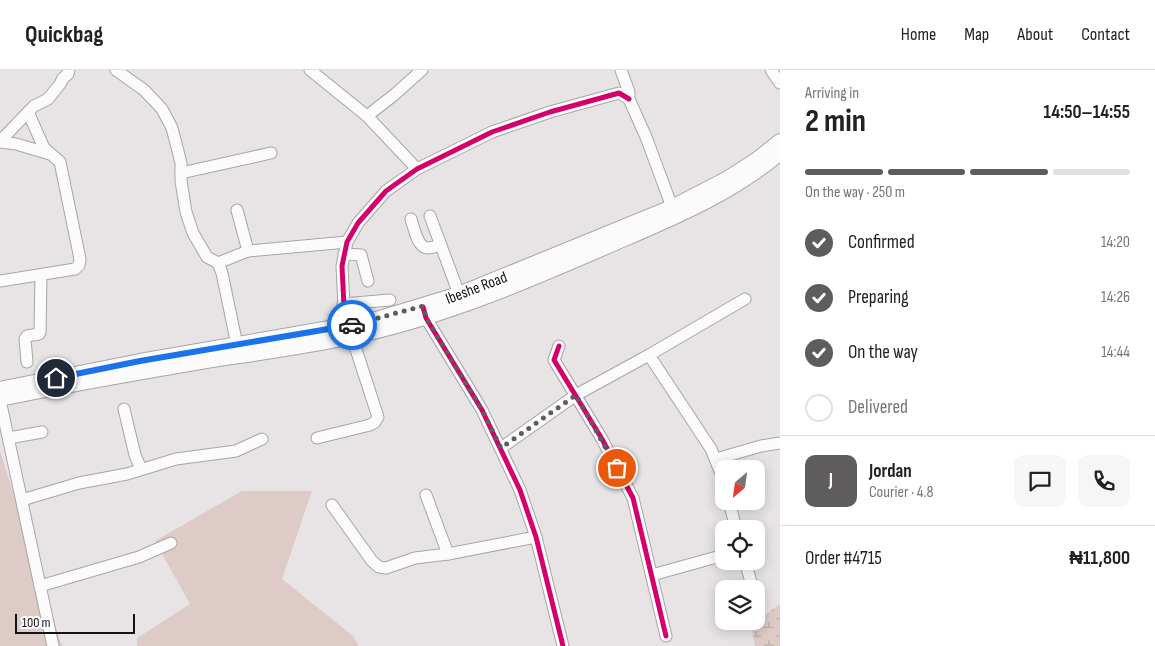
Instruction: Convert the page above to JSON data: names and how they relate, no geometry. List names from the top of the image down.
{
  "streets": {
    "main road": ["Ibeshe Road"]
  },
  "scale_bar": "100 m",
  "north": "bottom left",
  "page": {
    "header": "Quickbag",
    "nav": [
      "Home",
      "Map",
      "About",
      "Contact"
    ],
    "heading": ["2 min", "Arriving in", "14:50–14:55"],
    "panel": [
      "Jordan",
      "Courier · 4.8",
      "Order #4715",
      "₦11,800"
    ],
    "bar": "On the way · 250 m",
    "list": [
      ["Confirmed", "14:20"],
      ["Preparing", "14:26"],
      ["On the way", "14:44"],
      "Delivered"
    ],
    "round": "J",
    "scale": "100 m"
  }
}
